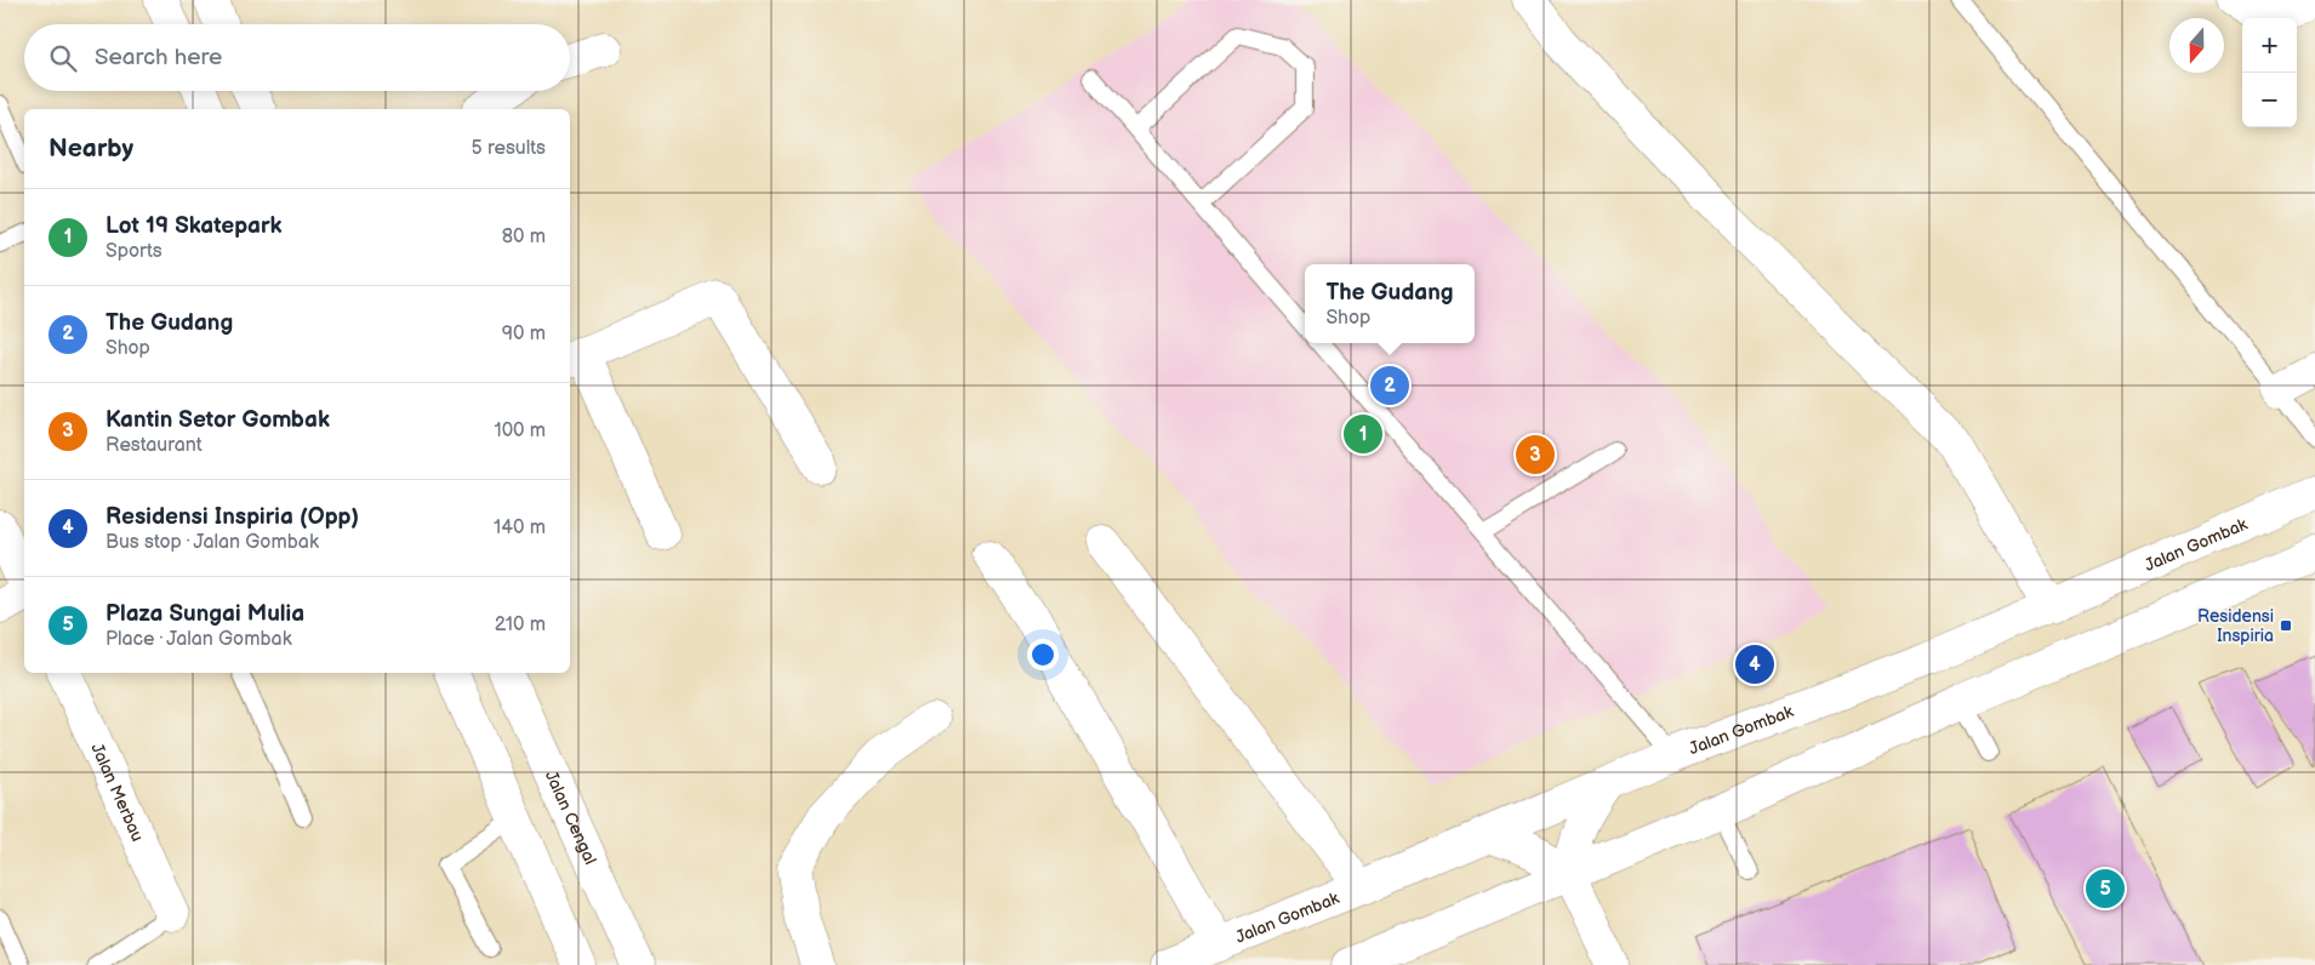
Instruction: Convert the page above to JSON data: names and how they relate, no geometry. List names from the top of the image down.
{
  "streets": {
    "street": ["Jalan Gombak", "Jalan Merbau", "Jalan Cengal"]
  },
  "places": {
    "transit": ["Residensi Inspiria"]
  },
  "north": "bottom",
  "page": {
    "map_buttons": ["+", "−"],
    "search": "Search here",
    "heading": ["Nearby", "5 results"],
    "list": [
      {
        "mark": "1",
        "name": "Lot 19 Skatepark",
        "note": "Sports",
        "value": "80 m"
      },
      {
        "mark": "2",
        "name": "The Gudang",
        "note": "Shop",
        "value": "90 m"
      },
      {
        "mark": "3",
        "name": "Kantin Setor Gombak",
        "note": "Restaurant",
        "value": "100 m"
      },
      {
        "mark": "4",
        "name": "Residensi Inspiria (Opp)",
        "note": "Bus stop · Jalan Gombak",
        "value": "140 m"
      },
      {
        "mark": "5",
        "name": "Plaza Sungai Mulia",
        "note": "Place · Jalan Gombak",
        "value": "210 m"
      }
    ],
    "popup": ["The Gudang", "Shop"],
    "pins": [
      "2",
      "1",
      "3",
      "4",
      "5"
    ]
  }
}
